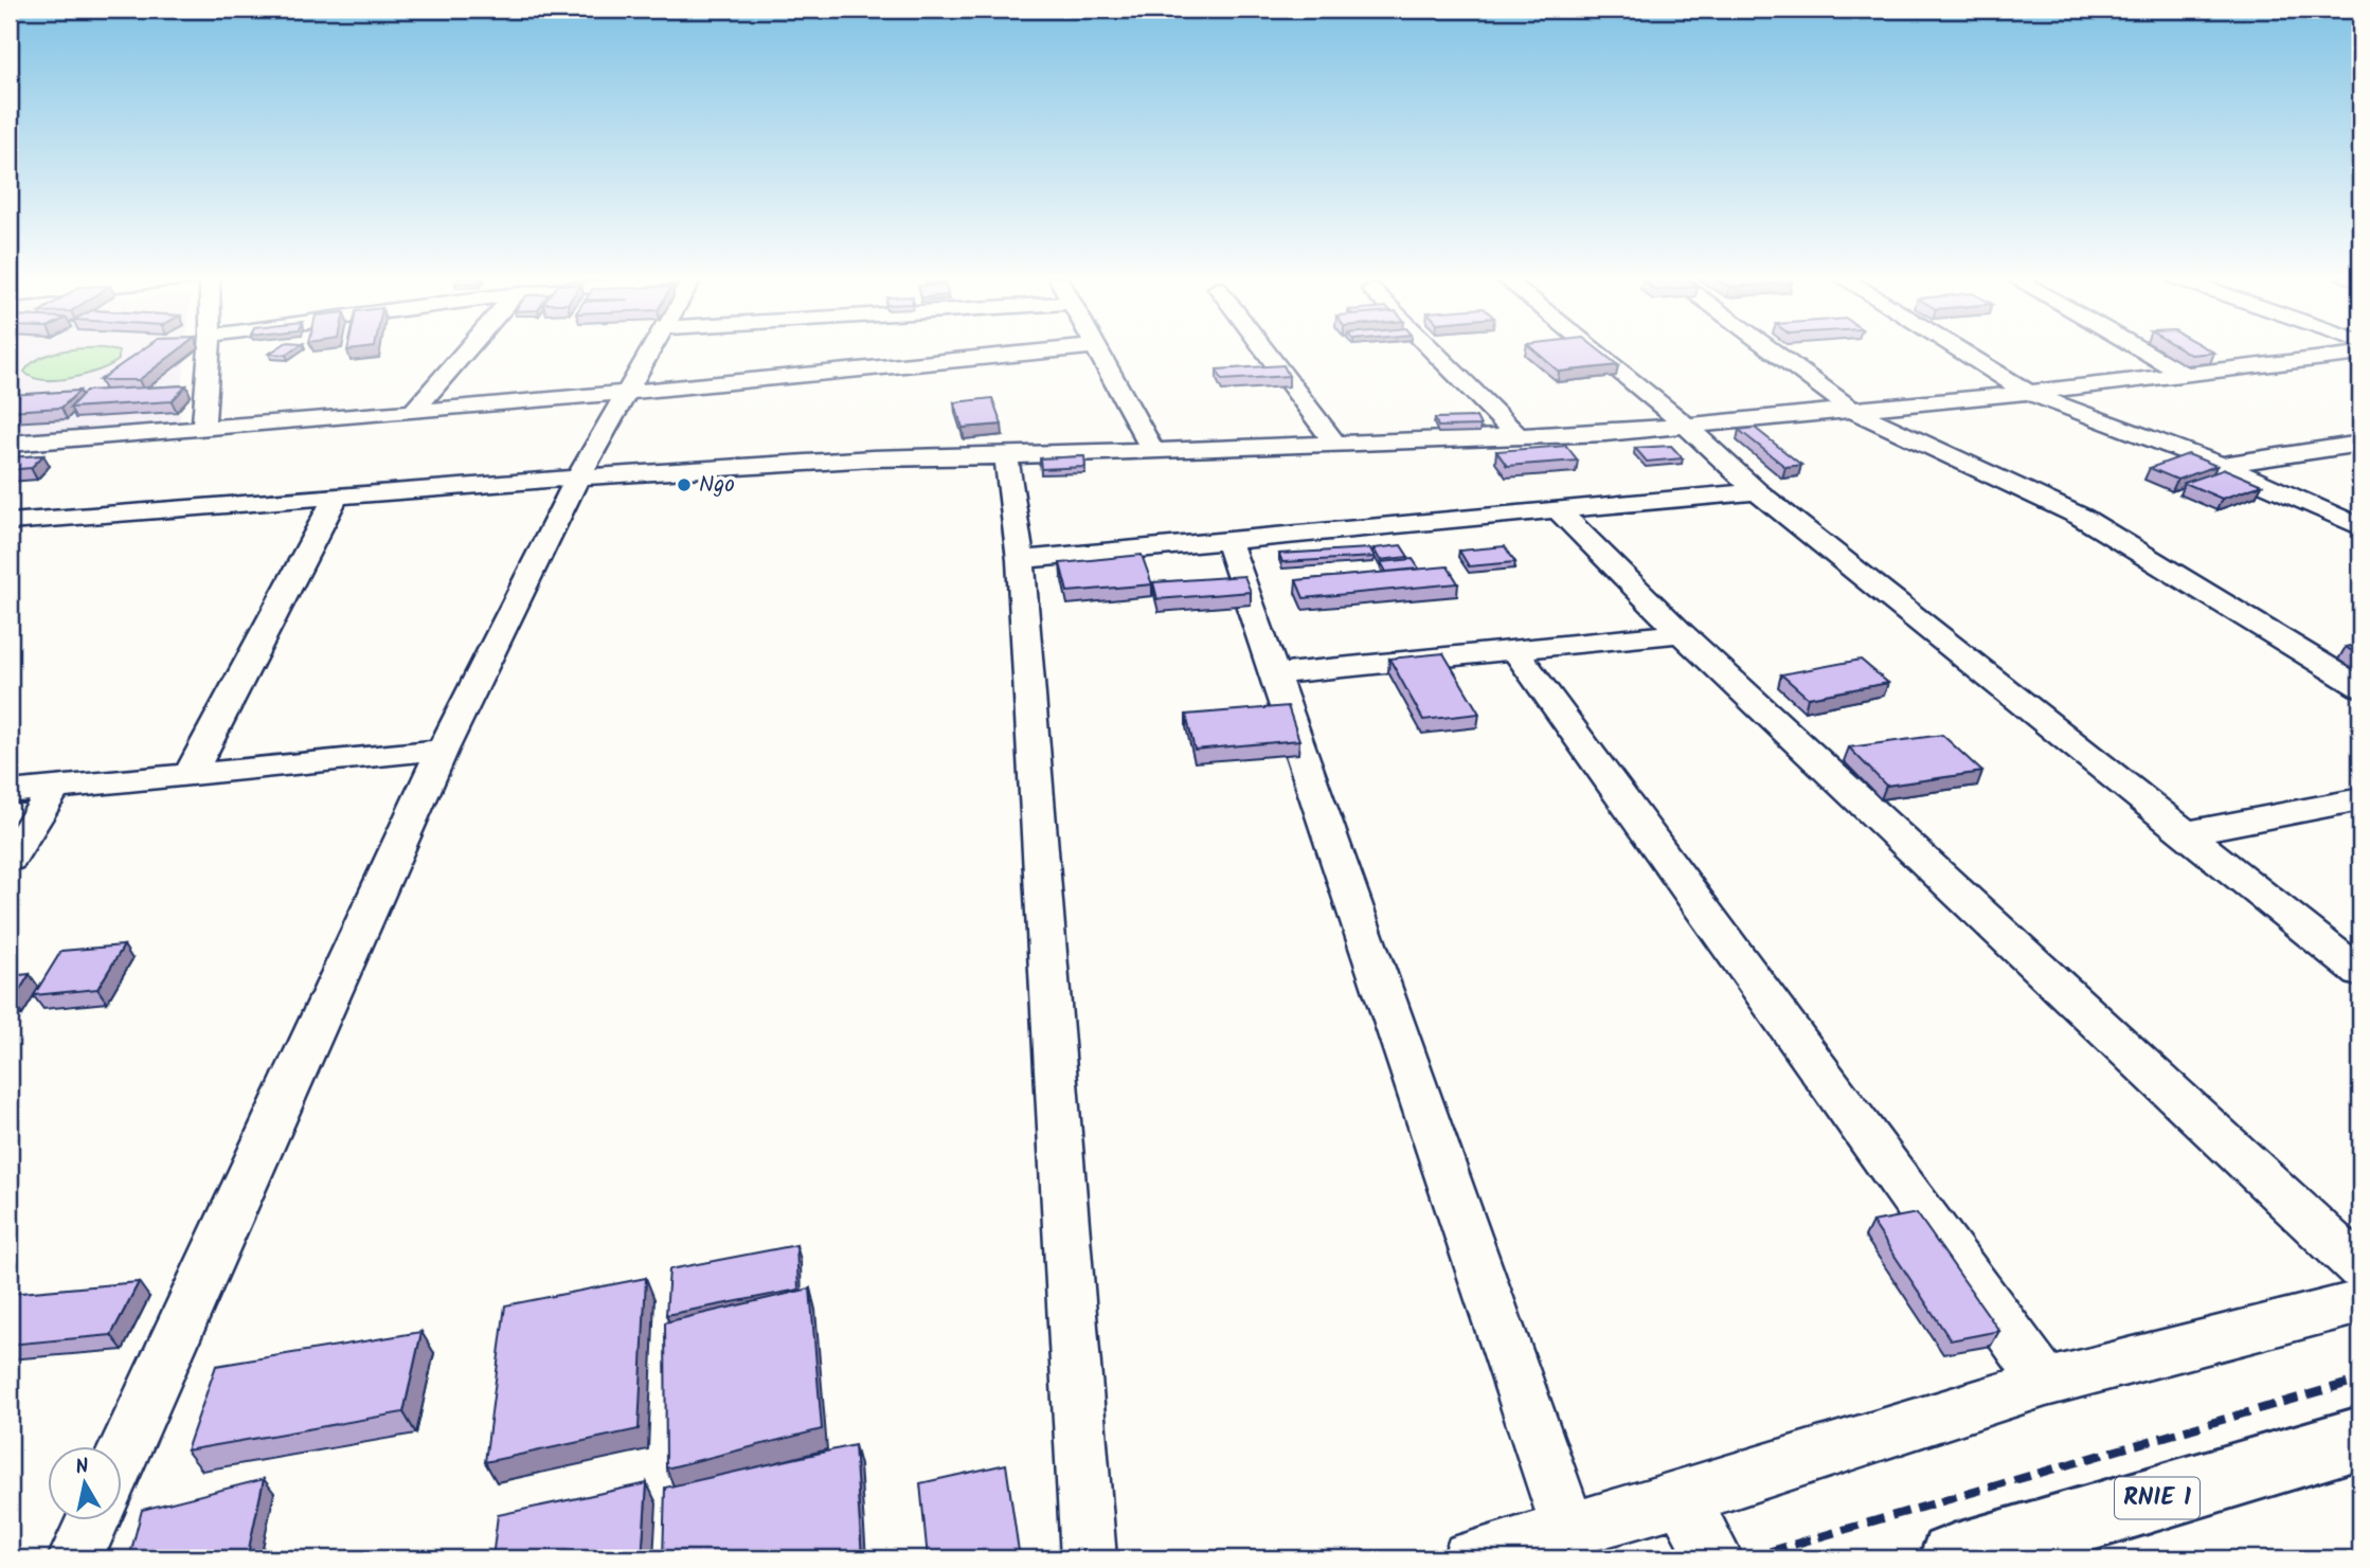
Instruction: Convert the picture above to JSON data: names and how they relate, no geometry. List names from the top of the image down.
{
  "streets": {
    "main road": ["RNIE 1"]
  },
  "places": ["Ngo"],
  "north": "top"
}
